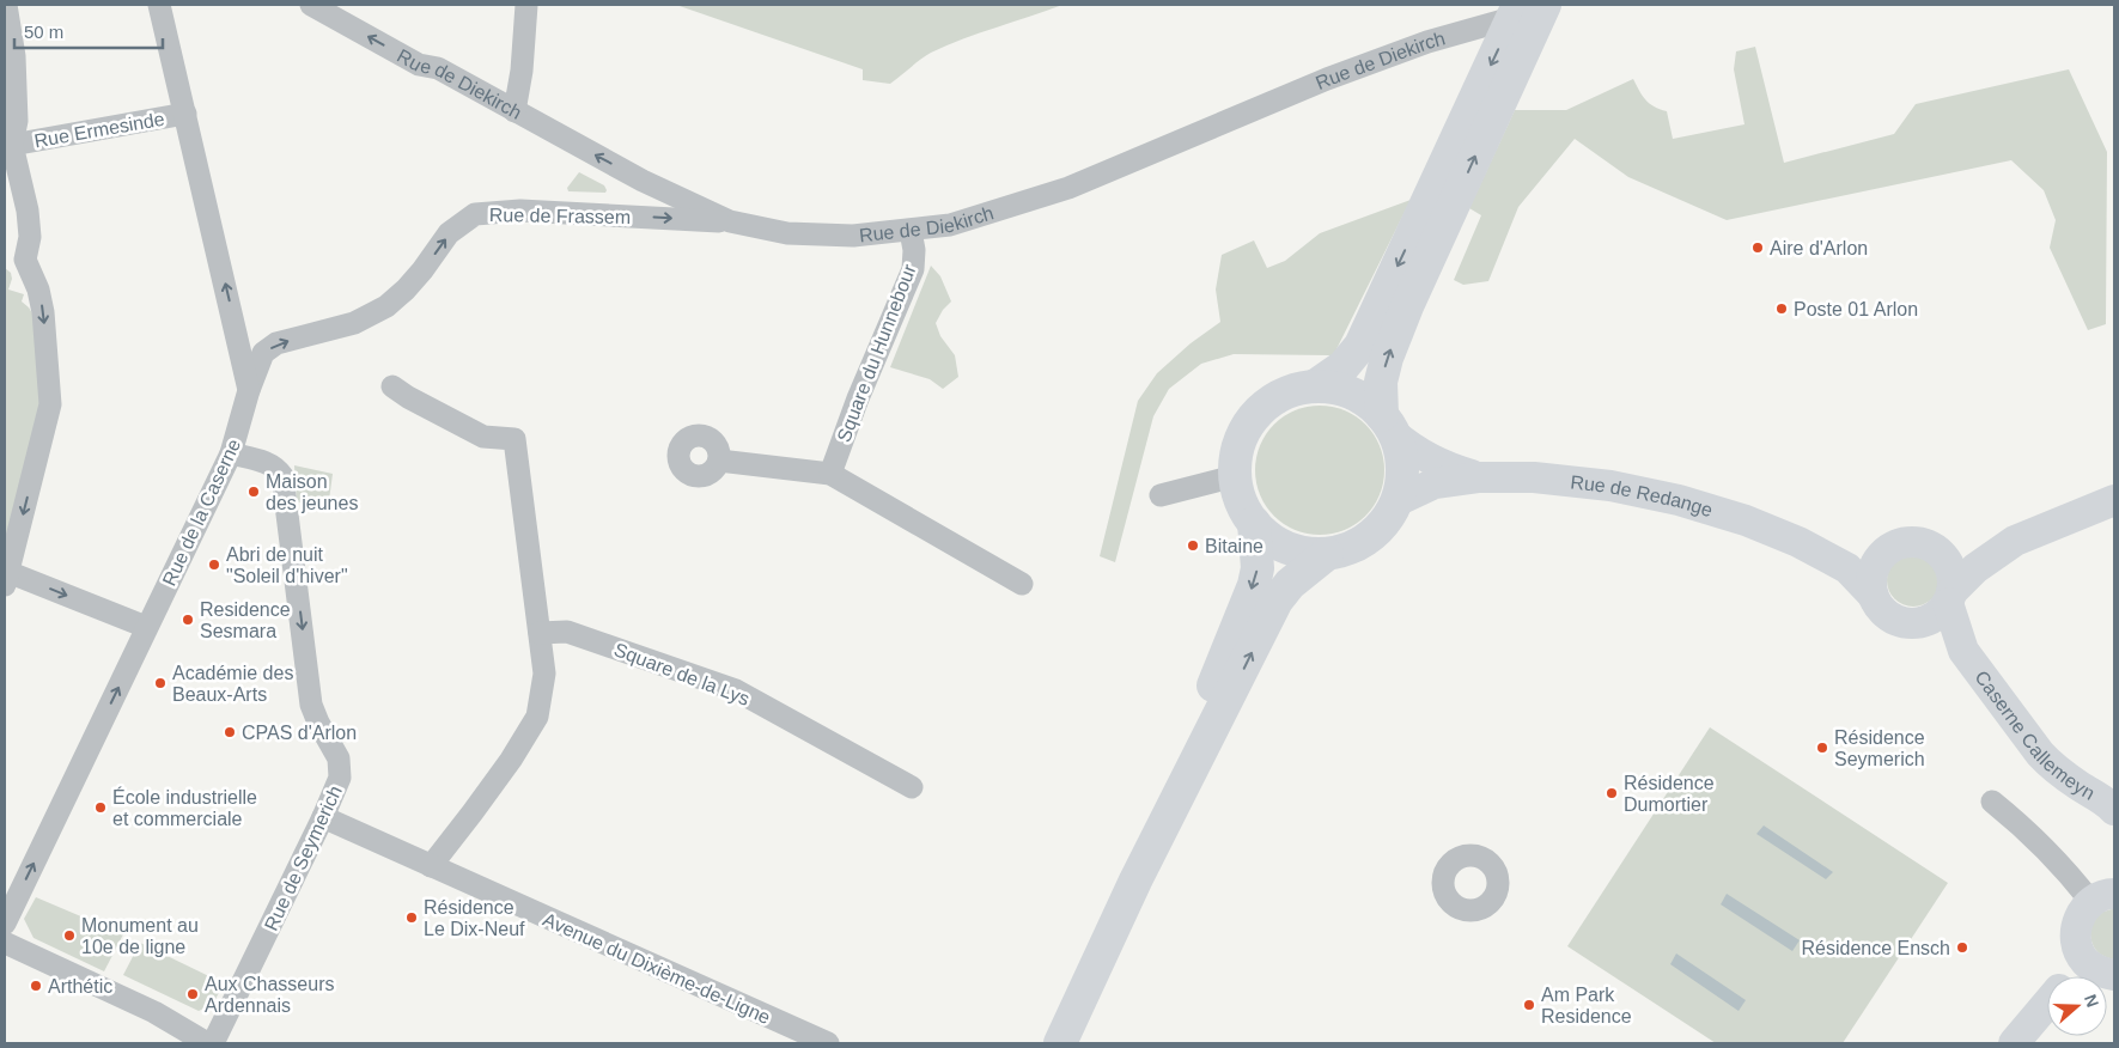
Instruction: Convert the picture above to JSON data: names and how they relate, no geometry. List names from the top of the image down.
{
  "streets": {
    "main road": ["Rue de Redange", "Caserne Callemeyn"],
    "street": [
      "Rue de Diekirch",
      "Rue Ermesinde",
      "Rue de Frassem",
      "Square du Hunnebour",
      "Rue de la Caserne",
      "Square de la Lys",
      "Rue de Seymerich",
      "Avenue du Dixième-de-Ligne"
    ]
  },
  "crossings": [
    ["Rue de Diekirch", "Rue de Frassem"],
    ["Rue de Diekirch", "Square du Hunnebour"],
    ["Rue Ermesinde", "Rue de la Caserne"],
    ["Rue de Frassem", "Rue de la Caserne"],
    ["Rue de la Caserne", "Rue de Seymerich"],
    ["Rue de Seymerich", "Avenue du Dixième-de-Ligne"]
  ],
  "one_way": ["Rue de Frassem", "Rue de Seymerich"],
  "places": [
    "Aire d'Arlon",
    "Poste 01 Arlon",
    "Maison des jeunes",
    "Bitaine",
    "Abri de nuit \"Soleil d'hiver\"",
    "Residence Sesmara",
    "Académie des Beaux-Arts",
    "CPAS d'Arlon",
    "Résidence Seymerich",
    "Résidence Dumortier",
    "École industrielle et commerciale",
    "Résidence Le Dix-Neuf",
    "Monument au 10e de ligne",
    "Résidence Ensch",
    "Arthétic",
    "Aux Chasseurs Ardennais",
    "Am Park Residence"
  ],
  "scale_bar": "50 m",
  "north": "right"
}
